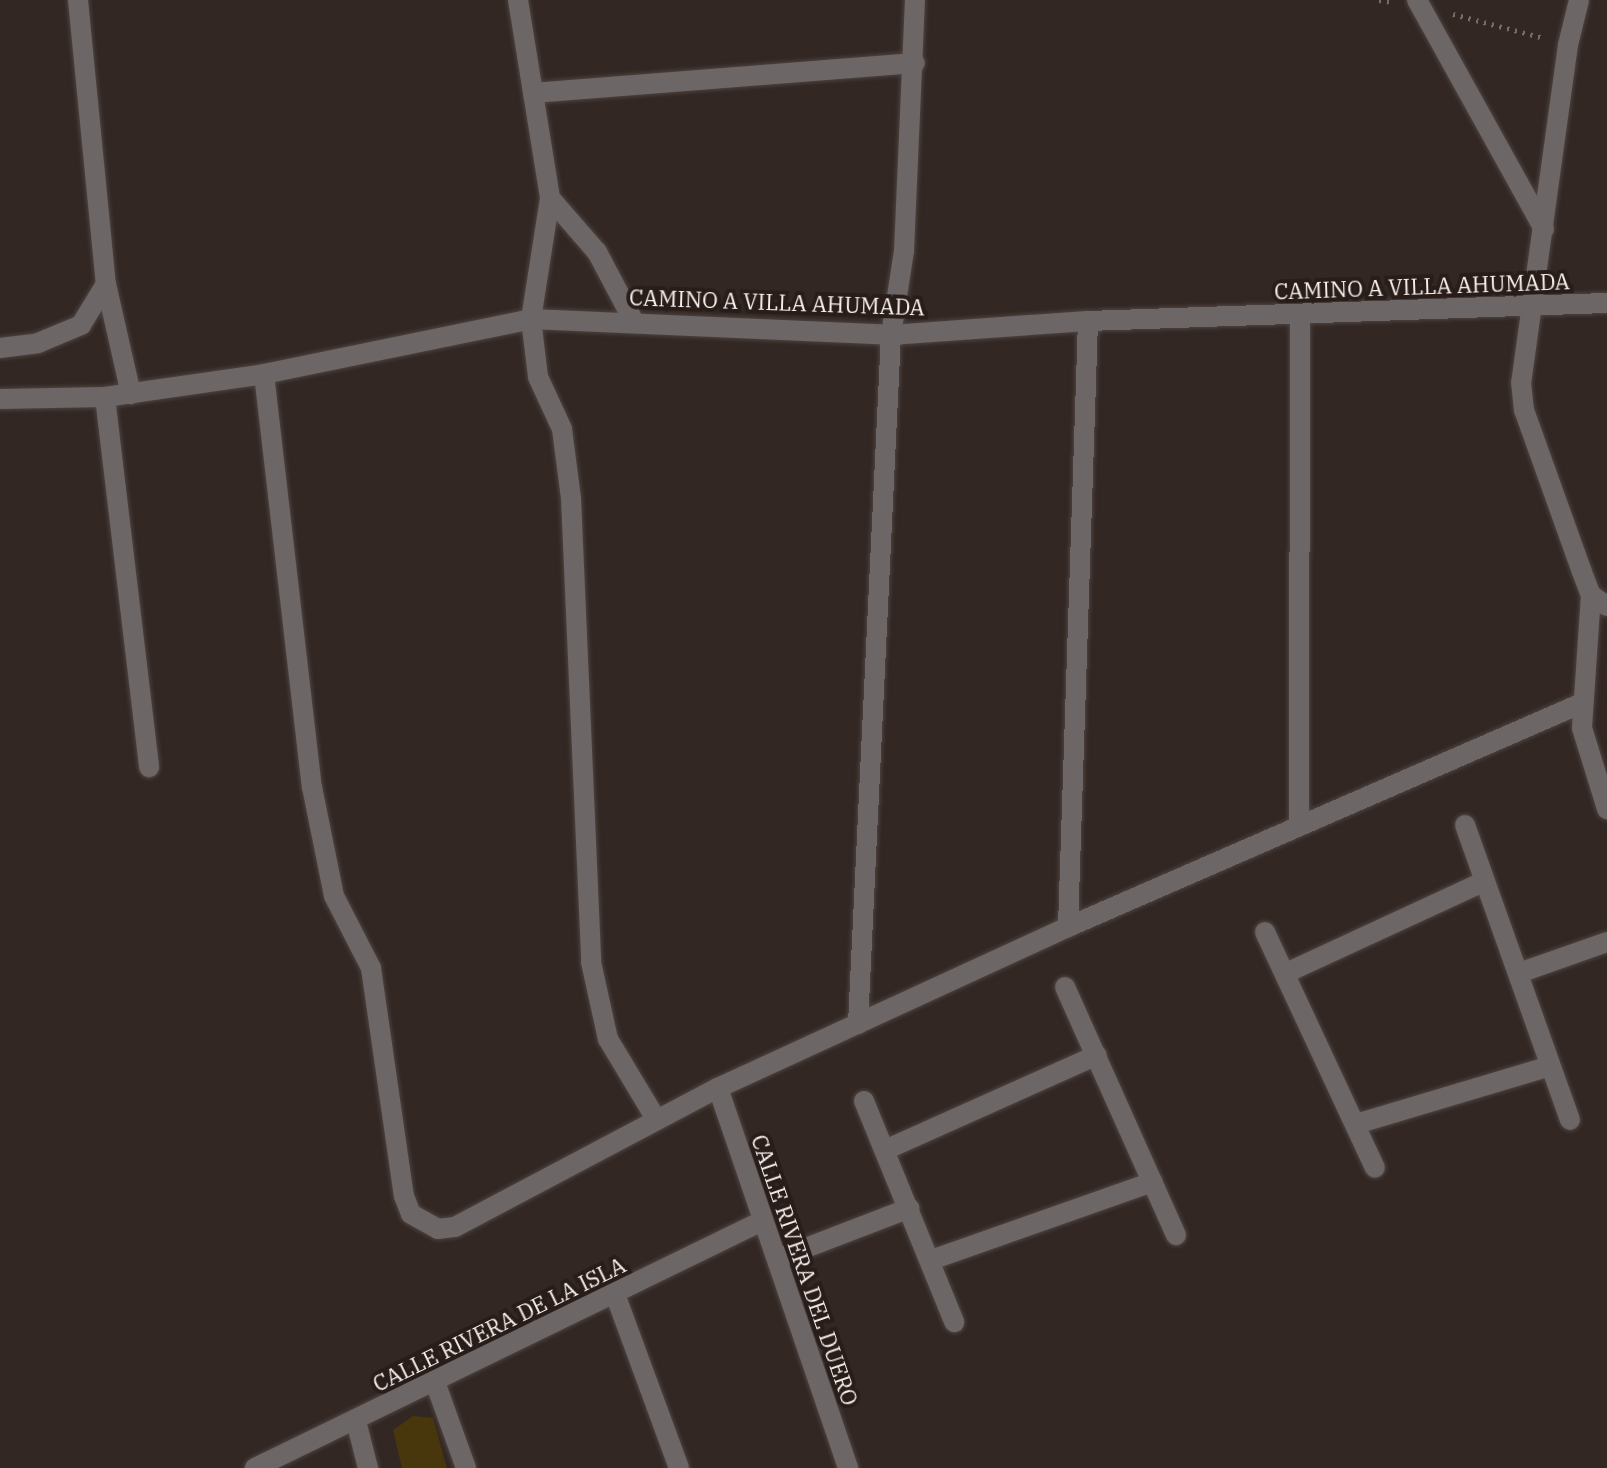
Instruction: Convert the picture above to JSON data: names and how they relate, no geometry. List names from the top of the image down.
{
  "streets": {
    "street": ["CAMINO A VILLA AHUMADA", "CALLE RIVERA DEL DUERO", "CALLE RIVERA DE LA ISLA"]
  },
  "crossings": [
    ["CALLE RIVERA DEL DUERO", "CALLE RIVERA DE LA ISLA"]
  ]
}
